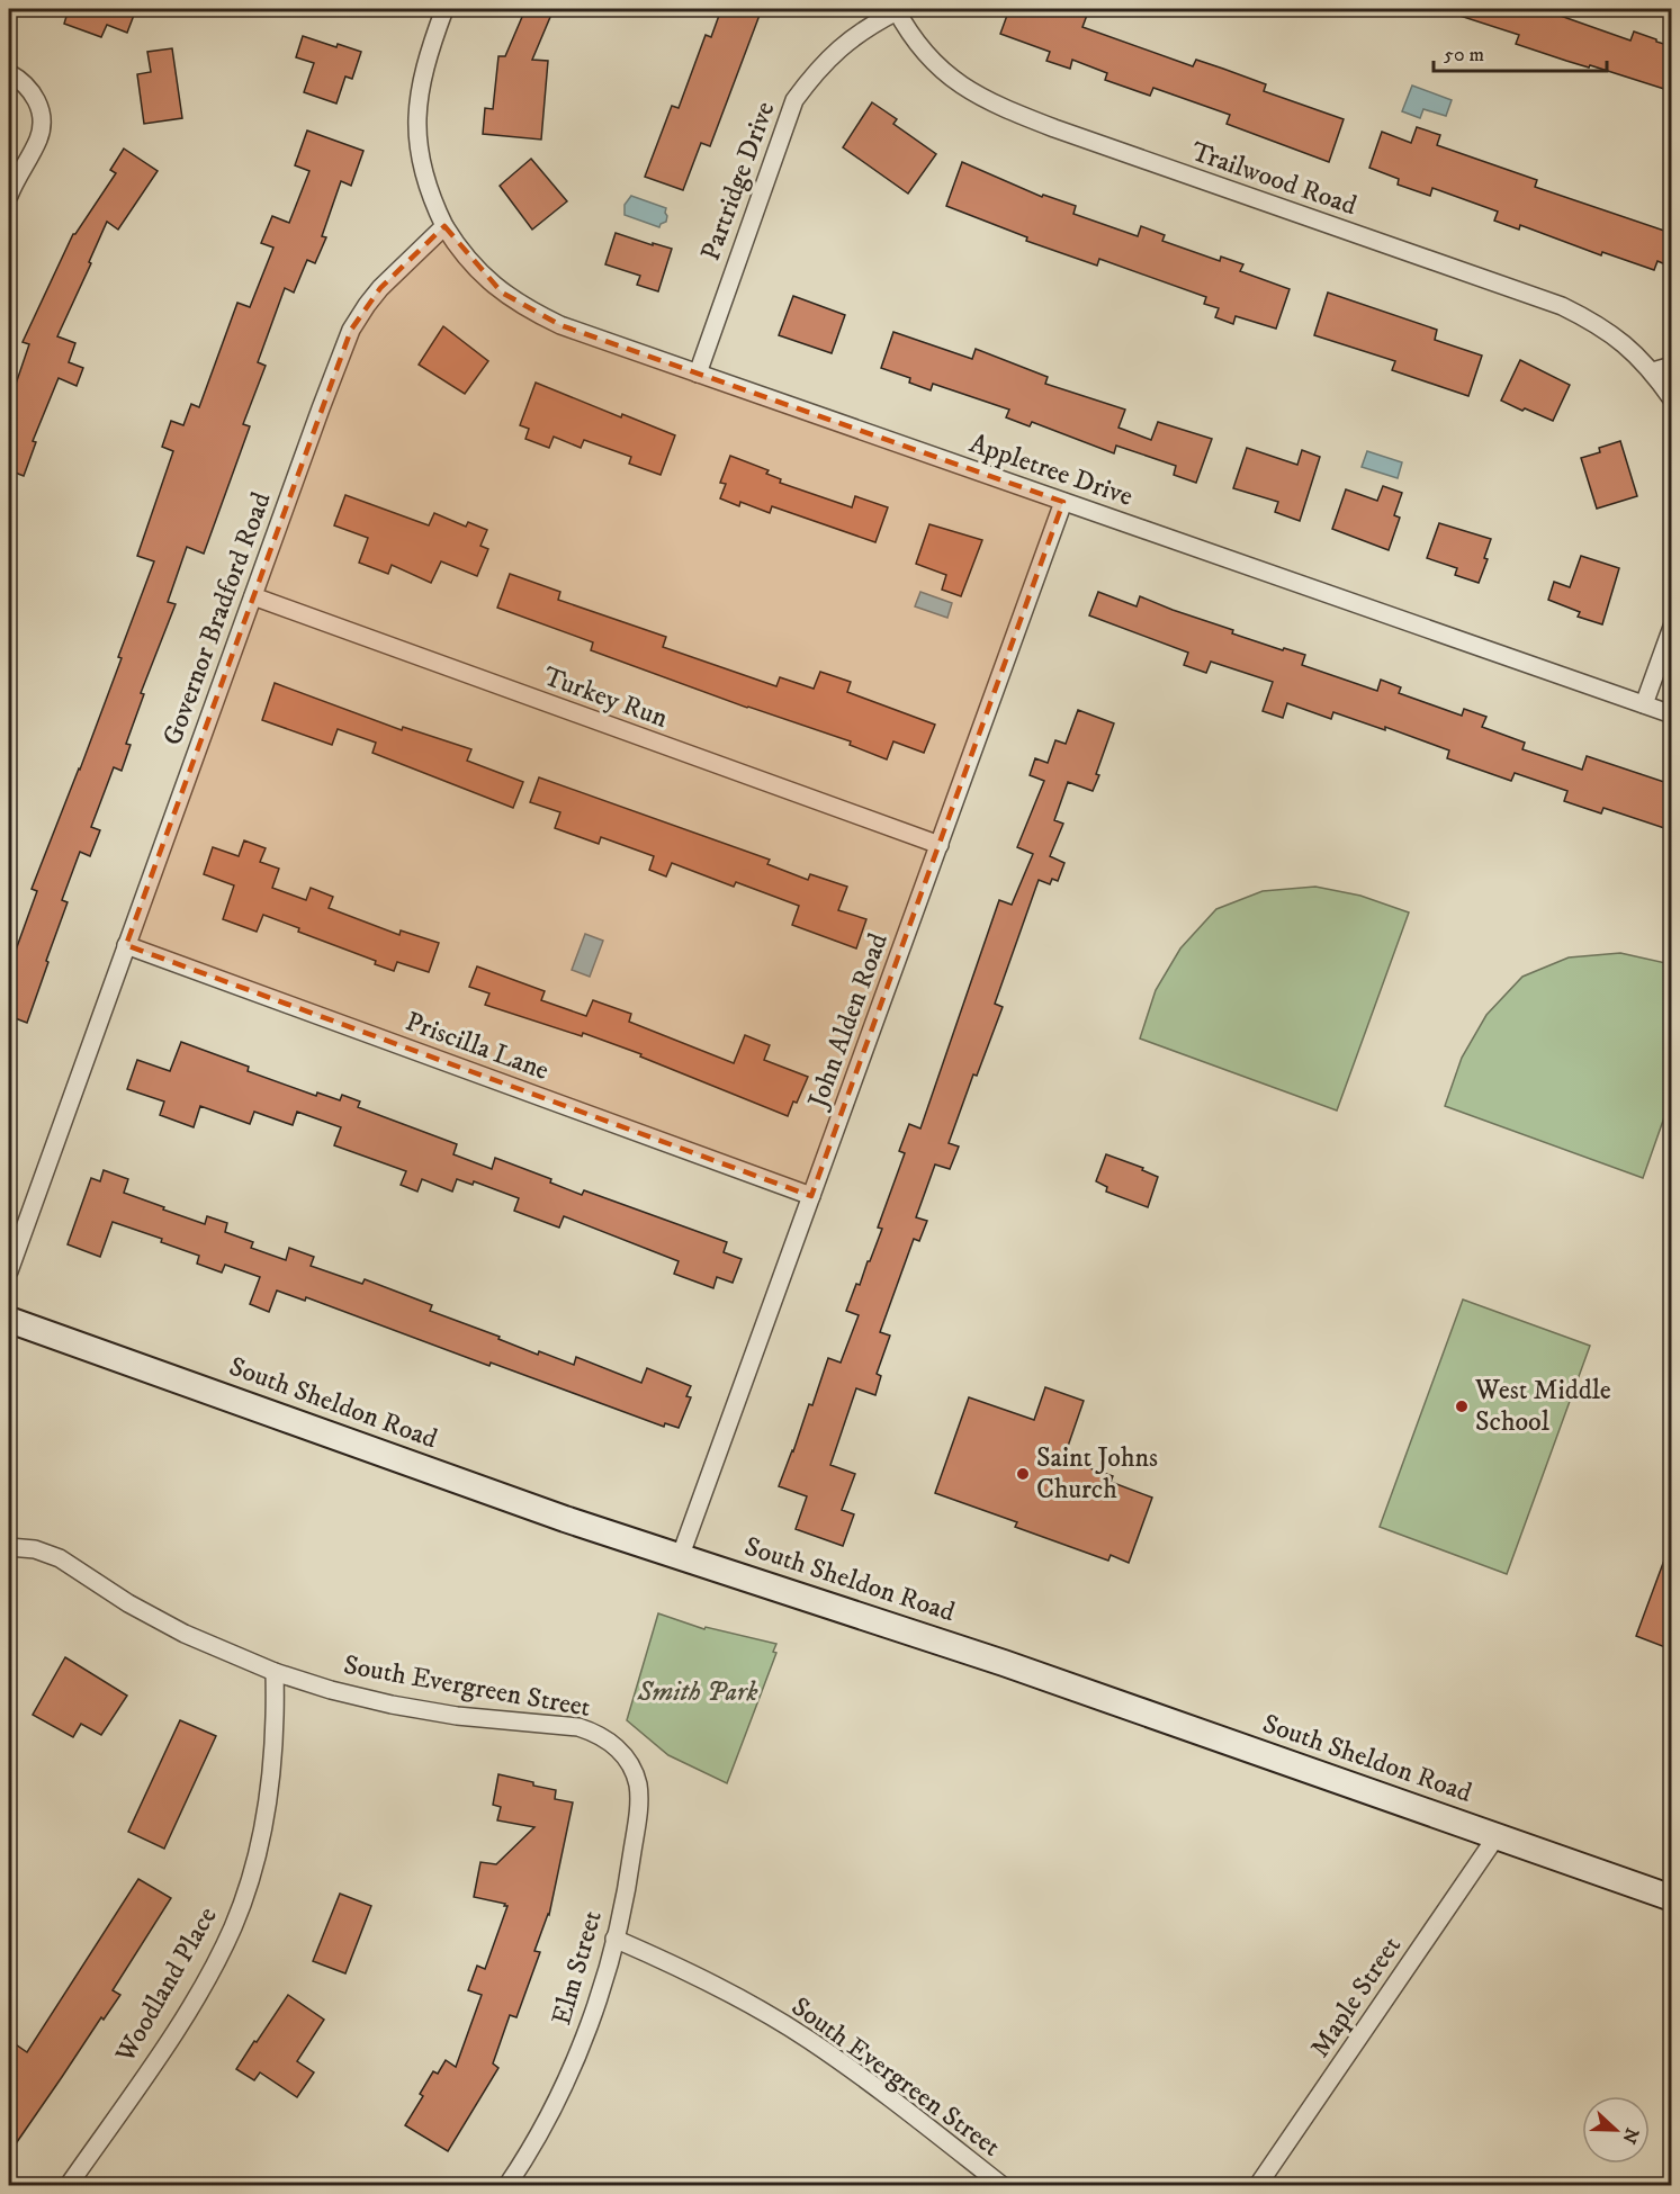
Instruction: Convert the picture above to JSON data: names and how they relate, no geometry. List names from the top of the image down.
{
  "streets": {
    "main road": ["South Sheldon Road"],
    "street": [
      "Trailwood Road",
      "Partridge Drive",
      "Appletree Drive",
      "Governor Bradford Road",
      "Turkey Run",
      "John Alden Road",
      "Priscilla Lane",
      "South Evergreen Street",
      "Elm Street",
      "Woodland Place",
      "Maple Street"
    ]
  },
  "crossings": [
    ["Trailwood Road", "Partridge Drive"],
    ["Partridge Drive", "Appletree Drive"],
    ["Appletree Drive", "Governor Bradford Road"],
    ["Appletree Drive", "John Alden Road"],
    ["Governor Bradford Road", "Turkey Run"],
    ["Governor Bradford Road", "Priscilla Lane"],
    ["Turkey Run", "John Alden Road"],
    ["John Alden Road", "Priscilla Lane"],
    ["John Alden Road", "South Sheldon Road"],
    ["South Sheldon Road", "Maple Street"],
    ["South Evergreen Street", "Elm Street"],
    ["South Evergreen Street", "Woodland Place"]
  ],
  "parks": ["Smith Park"],
  "places": ["West Middle School", "Saint Johns Church"],
  "scale_bar": "50 m",
  "north": "right"
}
